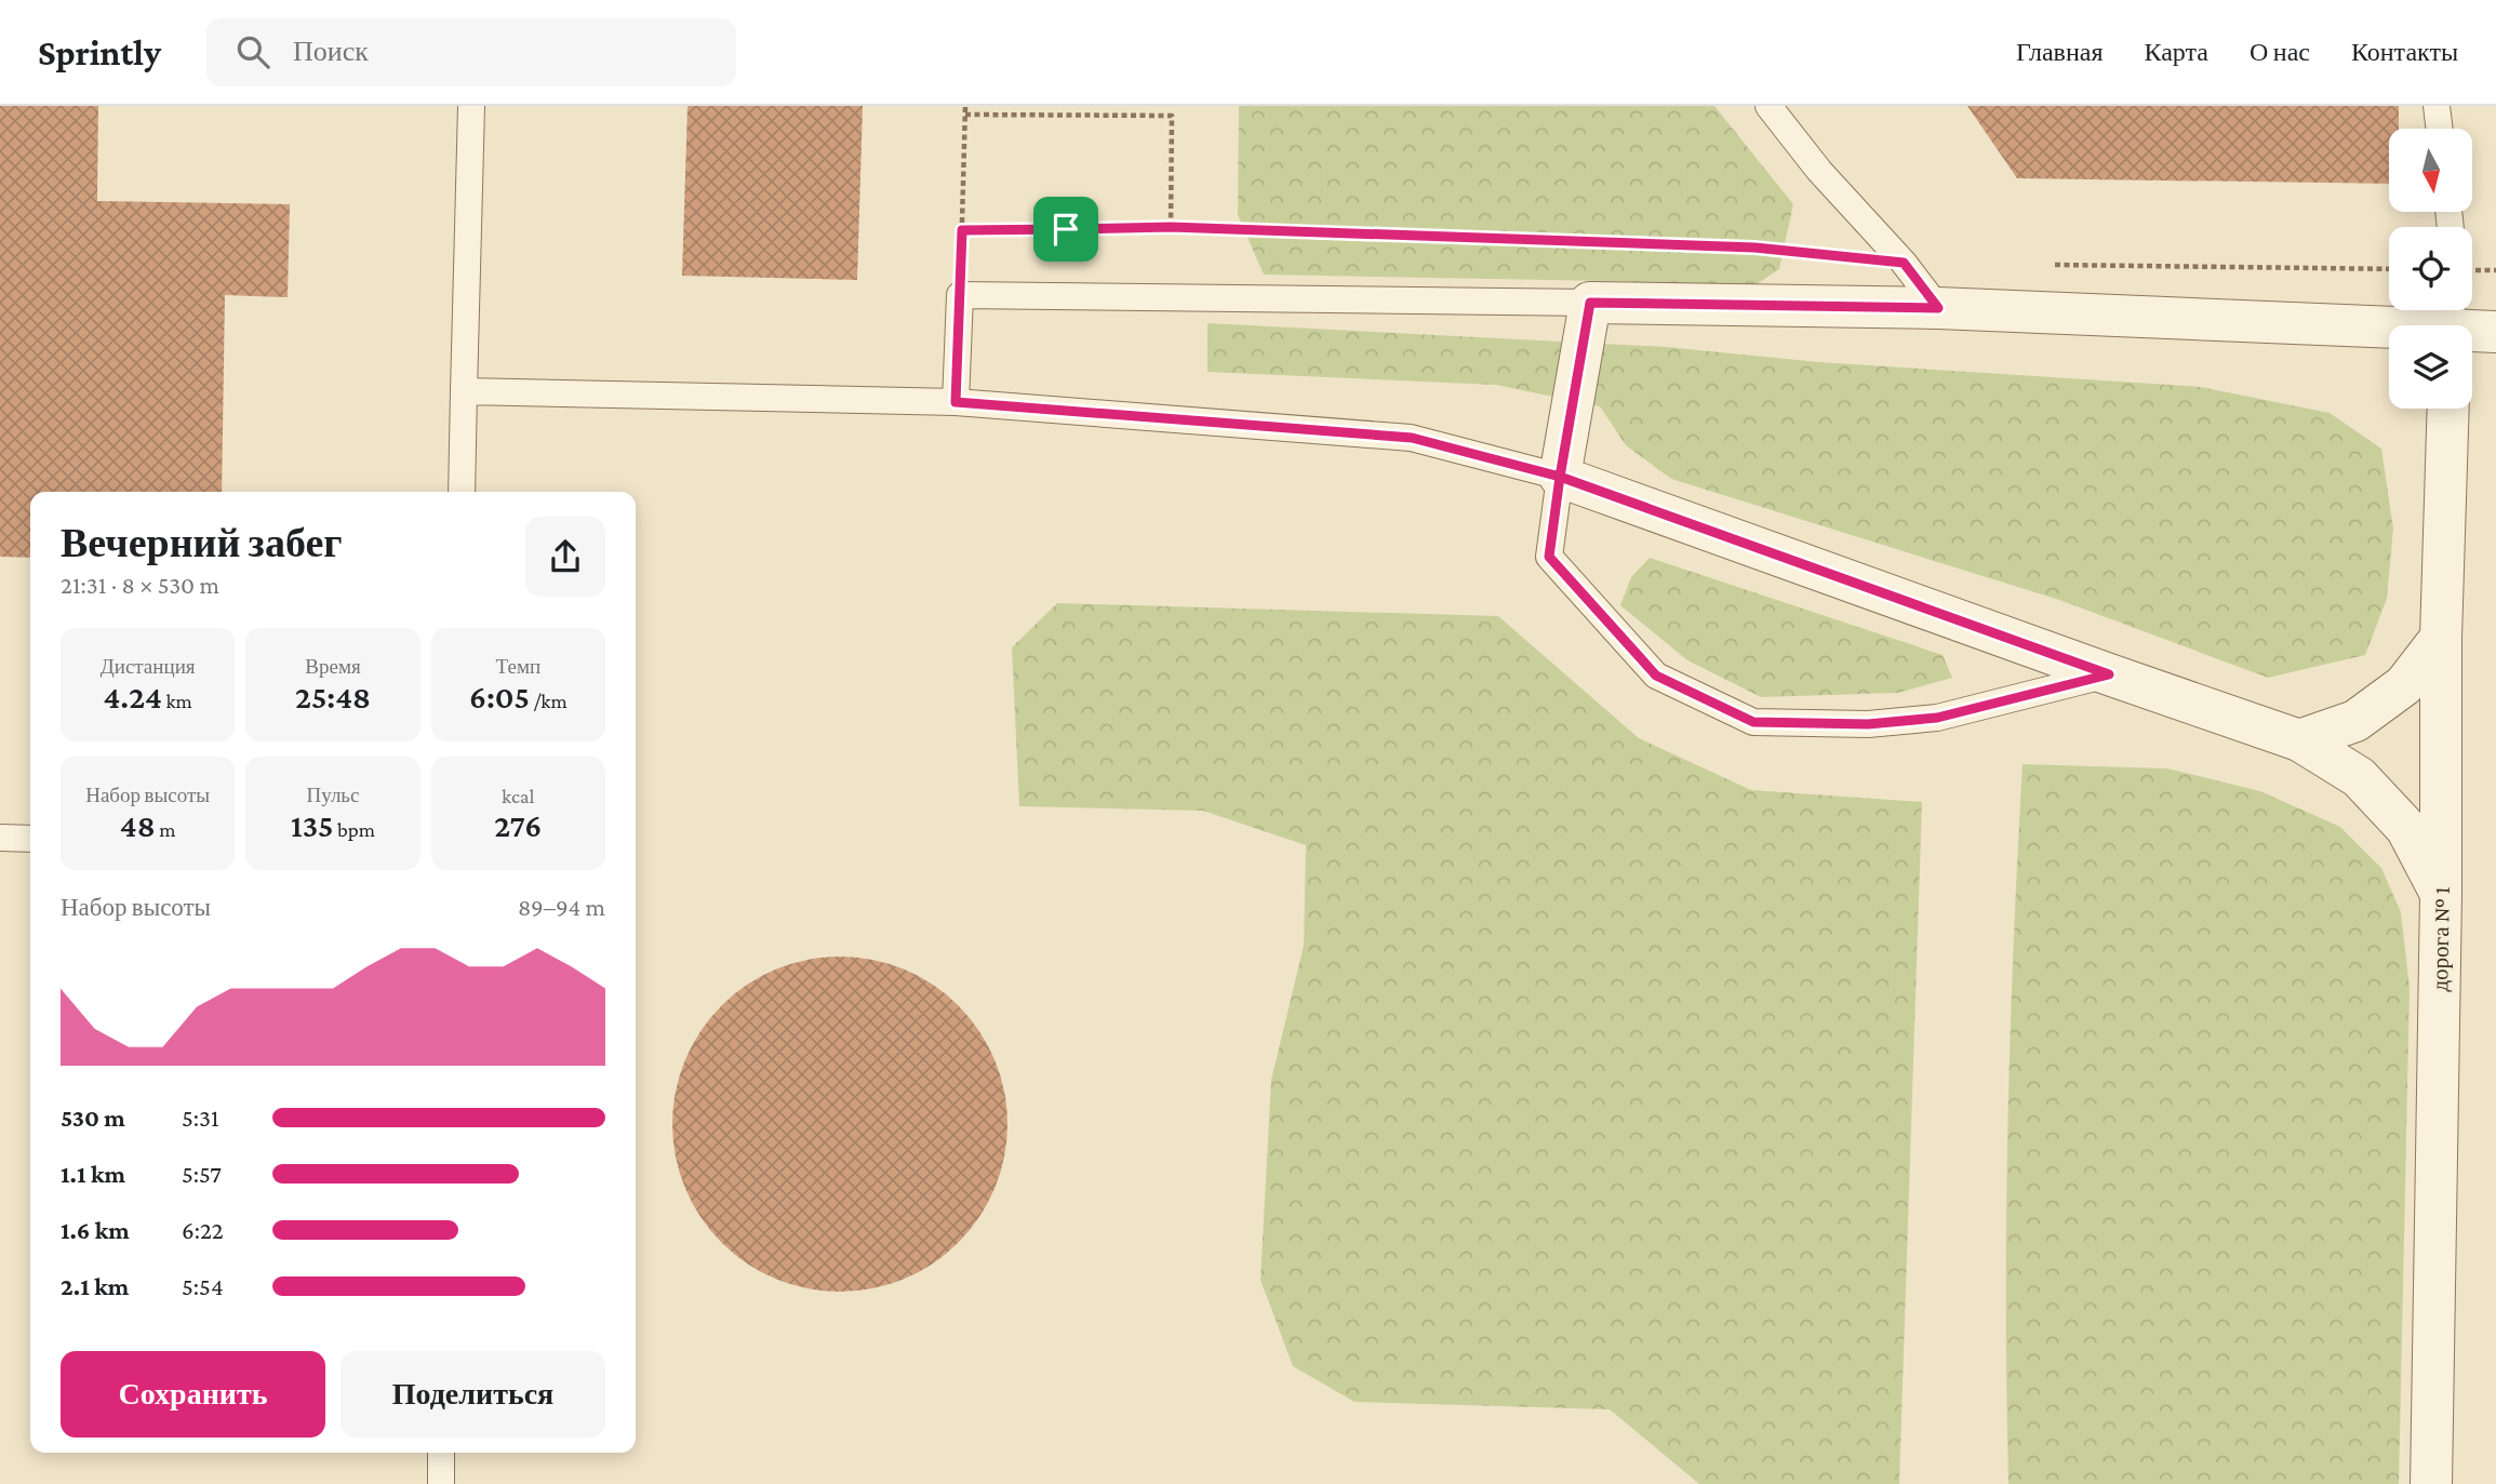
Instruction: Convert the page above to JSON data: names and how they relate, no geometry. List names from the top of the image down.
{
  "streets": {
    "street": ["дорога № 1"]
  },
  "north": "bottom",
  "page": {
    "header": "Sprintly",
    "search": "Поиск",
    "nav": [
      "Главная",
      "Карта",
      "О нас",
      "Контакты"
    ],
    "heading": ["Вечерний забег", "21:31 · 8 × 530 m"],
    "stats": [
      ["Дистанция", "4.24 km"],
      ["Время", "25:48"],
      ["Темп", "6:05 /km"],
      ["Набор высоты", "48 m"],
      ["Пульс", "135 bpm"],
      ["kcal", "276"]
    ],
    "chart": ["Набор высоты", "89–94 m"],
    "list": [
      {
        "name": "530 m",
        "note": "5:31"
      },
      {
        "name": "1.1 km",
        "note": "5:57"
      },
      {
        "name": "1.6 km",
        "note": "6:22"
      },
      {
        "name": "2.1 km",
        "note": "5:54"
      }
    ],
    "buttons": ["Сохранить", "Поделиться"]
  }
}
